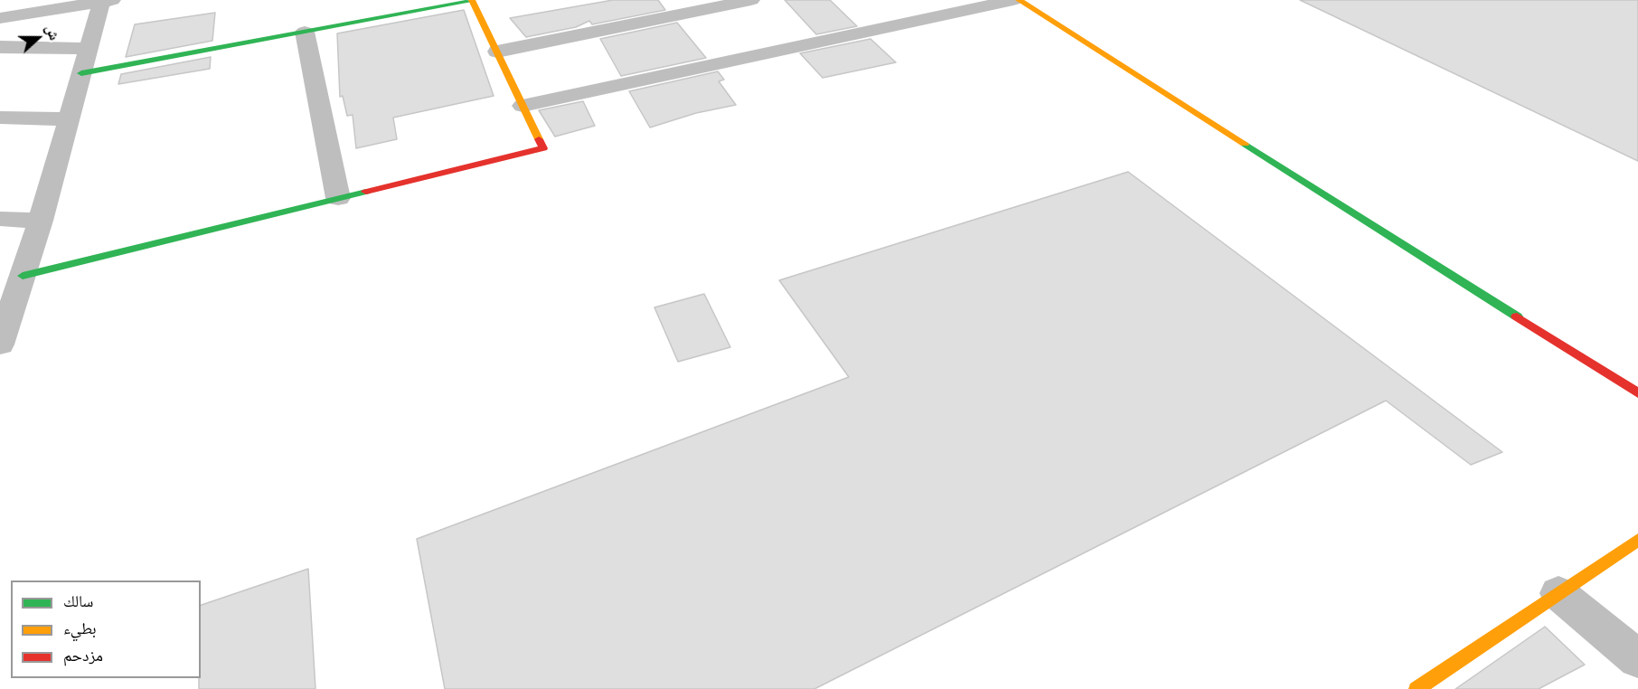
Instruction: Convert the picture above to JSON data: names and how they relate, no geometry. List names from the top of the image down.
{
  "legend": ["سالك", "بطيء", "مزدحم"],
  "north": "right"
}
